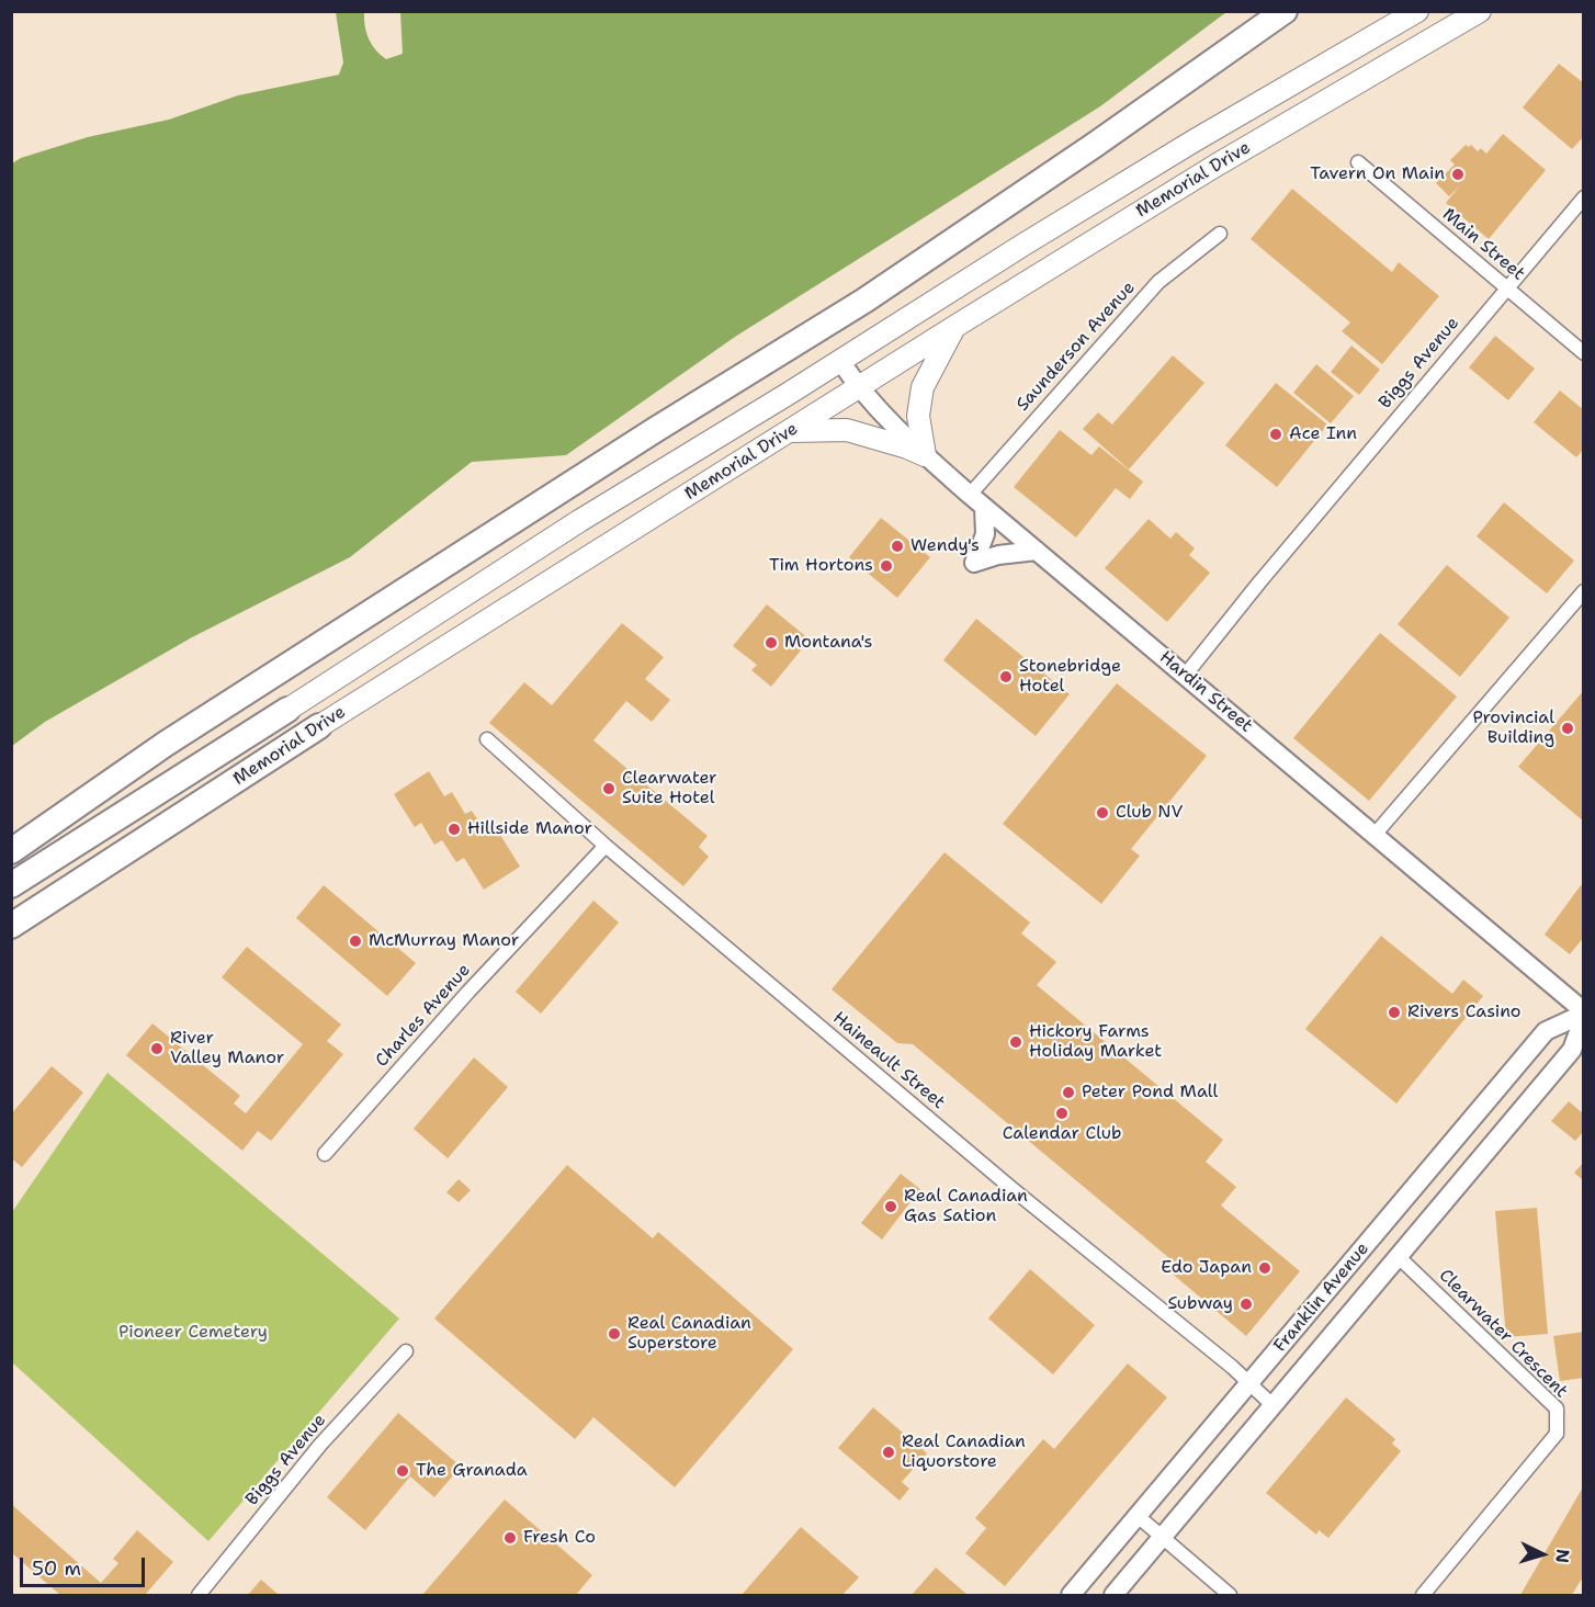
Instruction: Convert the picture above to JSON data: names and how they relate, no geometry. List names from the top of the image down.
{
  "streets": {
    "highway": ["Memorial Drive"],
    "main road": ["Hardin Street", "Franklin Avenue"],
    "street": [
      "Main Street",
      "Saunderson Avenue",
      "Biggs Avenue",
      "Charles Avenue",
      "Haineault Street",
      "Clearwater Crescent"
    ]
  },
  "crossings": [
    ["Memorial Drive", "Hardin Street"],
    ["Main Street", "Biggs Avenue"],
    ["Saunderson Avenue", "Hardin Street"],
    ["Biggs Avenue", "Hardin Street"],
    ["Hardin Street", "Franklin Avenue"],
    ["Charles Avenue", "Haineault Street"],
    ["Haineault Street", "Franklin Avenue"],
    ["Franklin Avenue", "Clearwater Crescent"]
  ],
  "parks": ["Pioneer Cemetery"],
  "places": [
    "Tavern On Main",
    "Ace Inn",
    "Wendy's",
    "Tim Hortons",
    "Montana's",
    "Stonebridge Hotel",
    "Provincial Building",
    "Clearwater Suite Hotel",
    "Club NV",
    "Hillside Manor",
    "McMurray Manor",
    "Rivers Casino",
    "Hickory Farms Holiday Market",
    "River Valley Manor",
    "Peter Pond Mall",
    "Calendar Club",
    "Real Canadian Gas Sation",
    "Edo Japan",
    "Subway",
    "Real Canadian Superstore",
    "Real Canadian Liquorstore",
    "The Granada",
    "Fresh Co"
  ],
  "scale_bar": "50 m",
  "north": "right"
}
